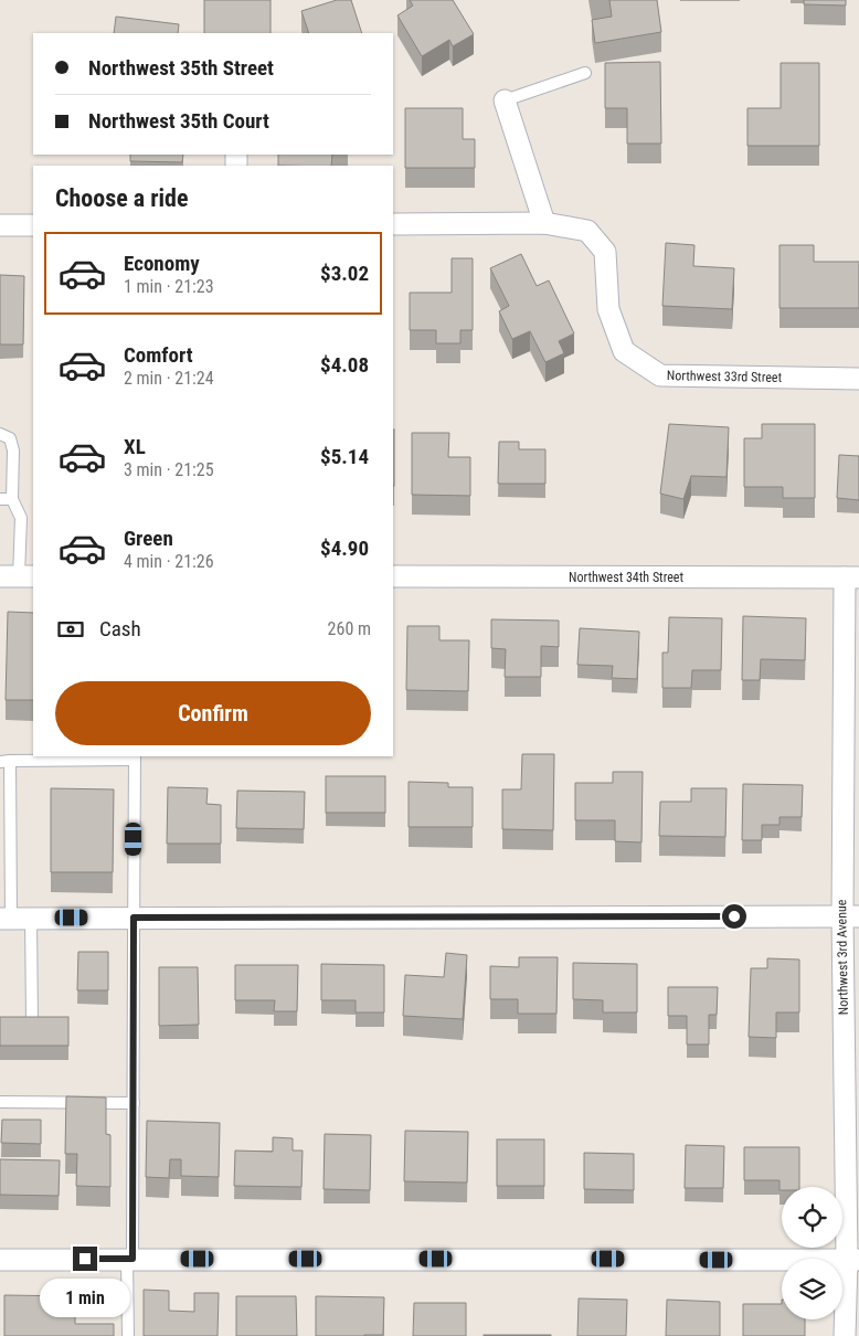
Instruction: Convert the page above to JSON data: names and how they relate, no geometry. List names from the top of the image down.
{
  "streets": {
    "street": ["Northwest 33rd Street", "Northwest 34th Street", "Northwest 3rd Avenue"]
  },
  "crossings": [
    ["Northwest 34th Street", "Northwest 3rd Avenue"]
  ],
  "page": {
    "banner": ["Northwest 35th Street", "Northwest 35th Court"],
    "heading": "Choose a ride",
    "list": [
      {
        "name": "Economy",
        "note": "1 min · 21:23",
        "value": "$3.02"
      },
      {
        "name": "Comfort",
        "note": "2 min · 21:24",
        "value": "$4.08"
      },
      {
        "name": "XL",
        "note": "3 min · 21:25",
        "value": "$5.14"
      },
      {
        "name": "Green",
        "note": "4 min · 21:26",
        "value": "$4.90"
      }
    ],
    "pay": ["Cash", "260 m"],
    "buttons": "Confirm",
    "bubble": "1 min"
  }
}
